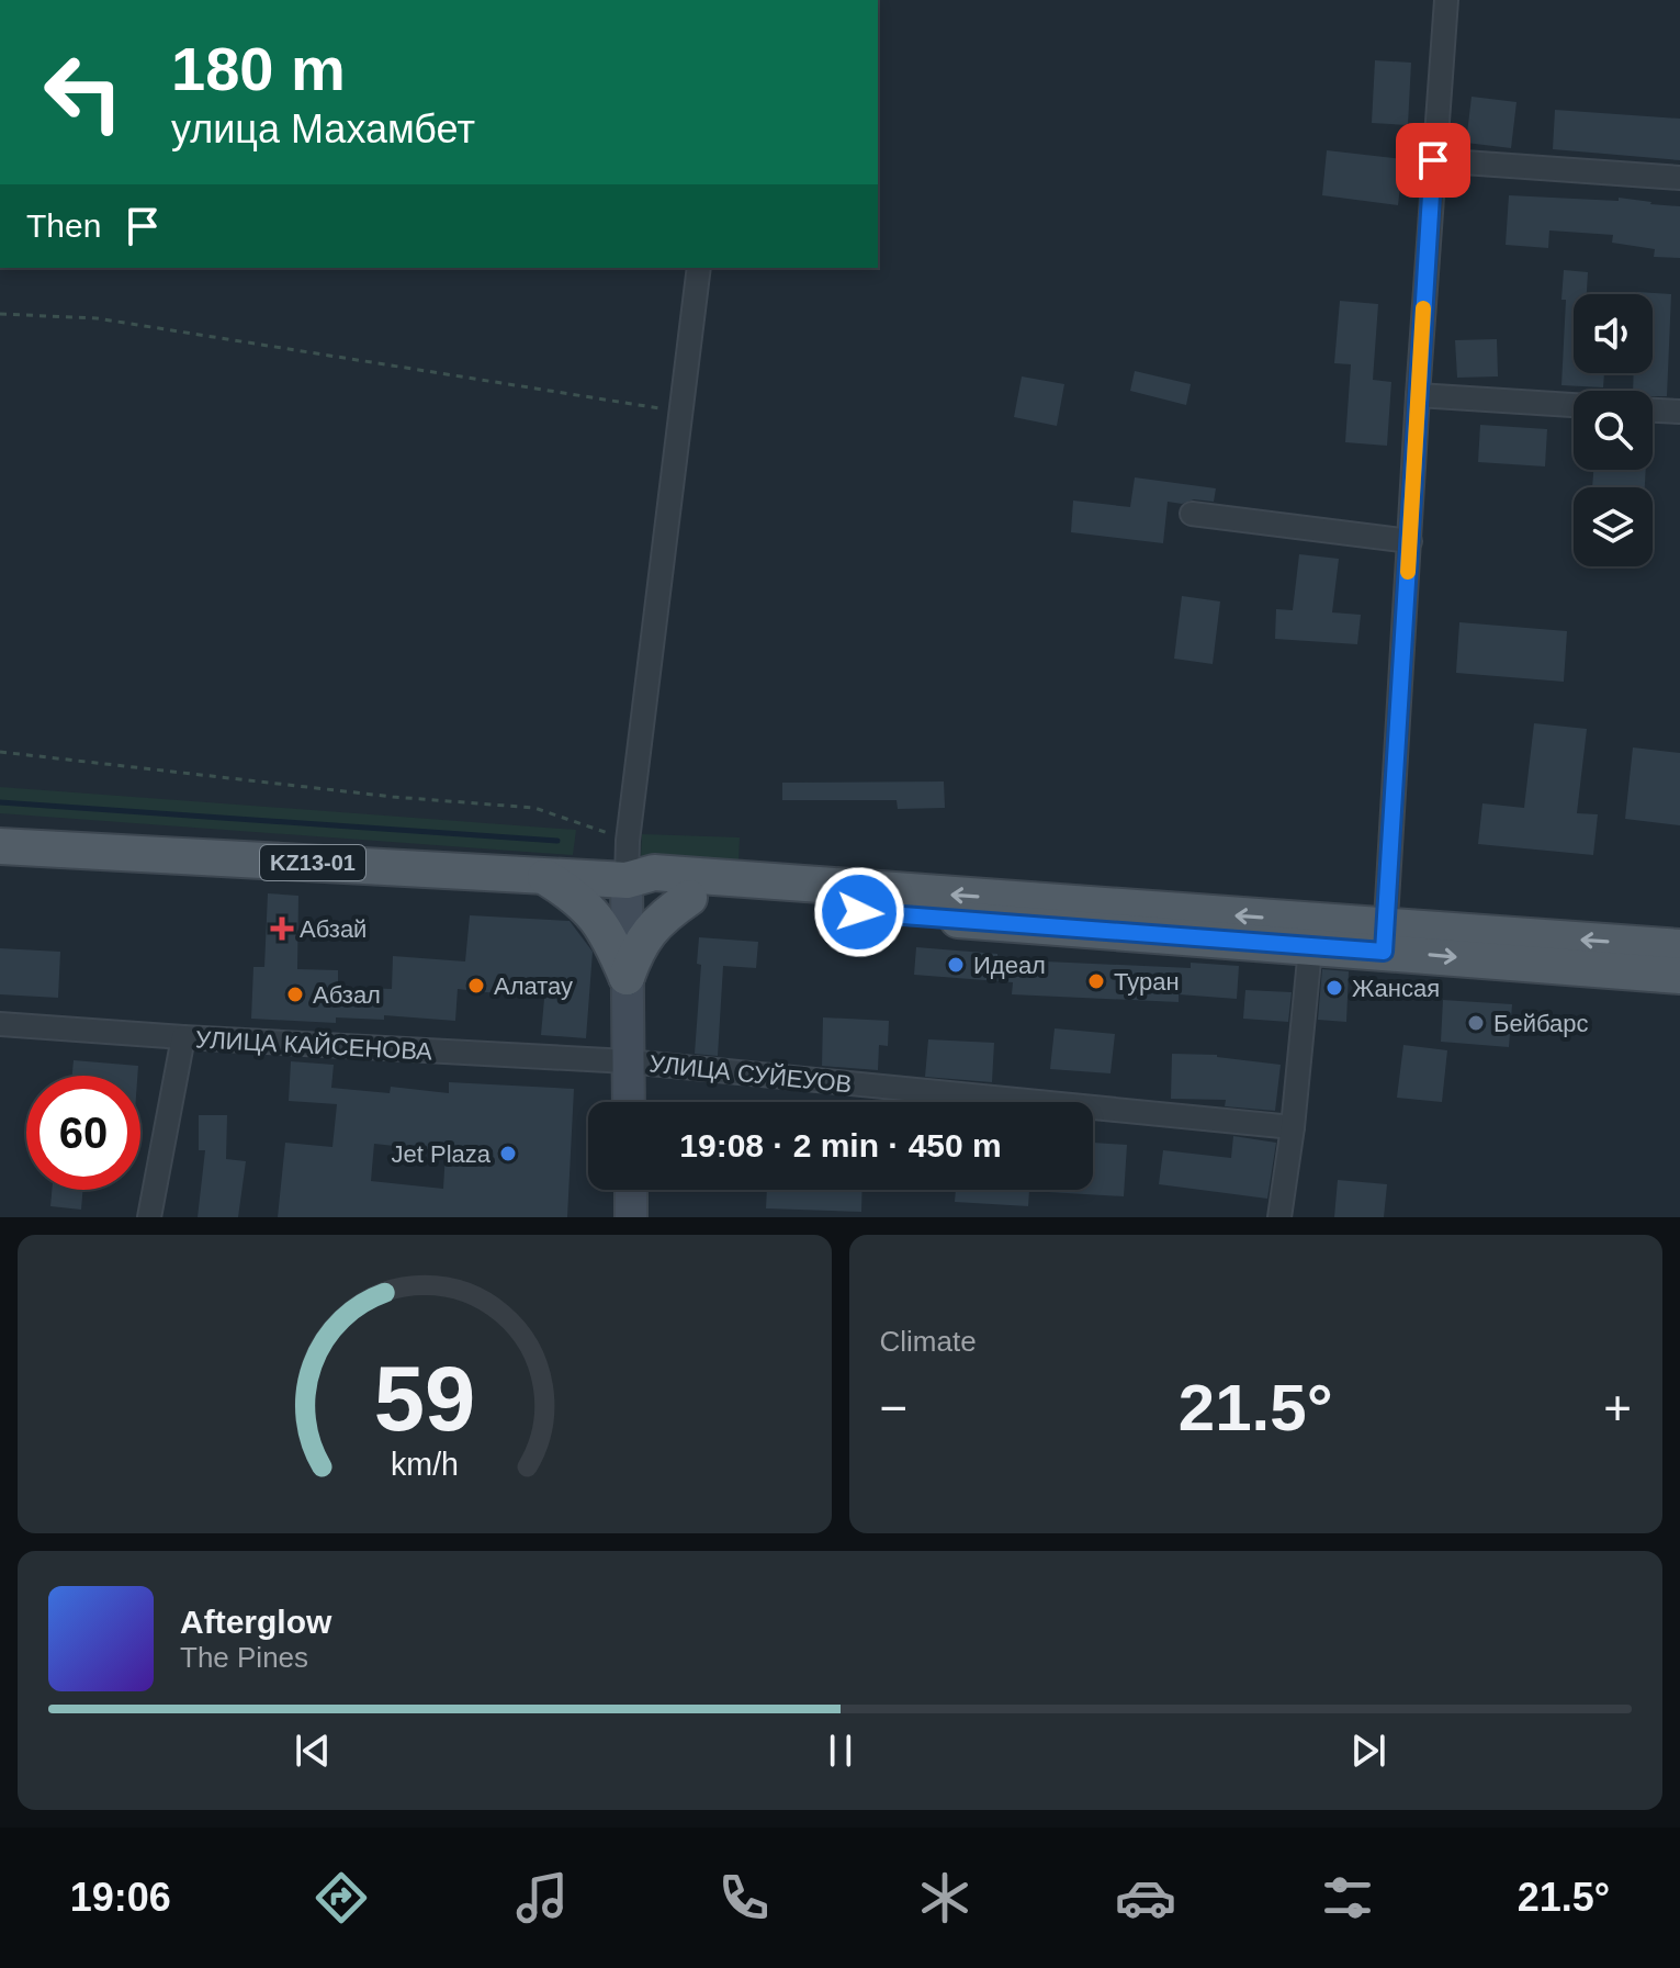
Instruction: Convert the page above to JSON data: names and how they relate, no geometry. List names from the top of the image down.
{
  "streets": {
    "main road": ["KZ13-01"],
    "street": ["УЛИЦА КАЙСЕНОВА", "УЛИЦА СУЙЕУОВ"]
  },
  "crossings": [
    ["УЛИЦА КАЙСЕНОВА", "УЛИЦА СУЙЕУОВ"]
  ],
  "places": {
    "health": ["Абзай"],
    "other": [
      "Идеал",
      "Туран",
      "Алатау",
      "Жансая",
      "Абзал",
      "Бейбарс",
      "Jet Plaza"
    ]
  },
  "page": {
    "turn": ["180 m", "улица Махамбет"],
    "then": "Then",
    "limit": "60",
    "trip": "19:08 · 2 min · 450 m",
    "tile": "Climate",
    "heat": ["−", "21.5°", "+"],
    "song": ["Afterglow", "The Pines"],
    "tabs": ["19:06", "21.5°"],
    "gauge": ["59", "km/h"]
  }
}
